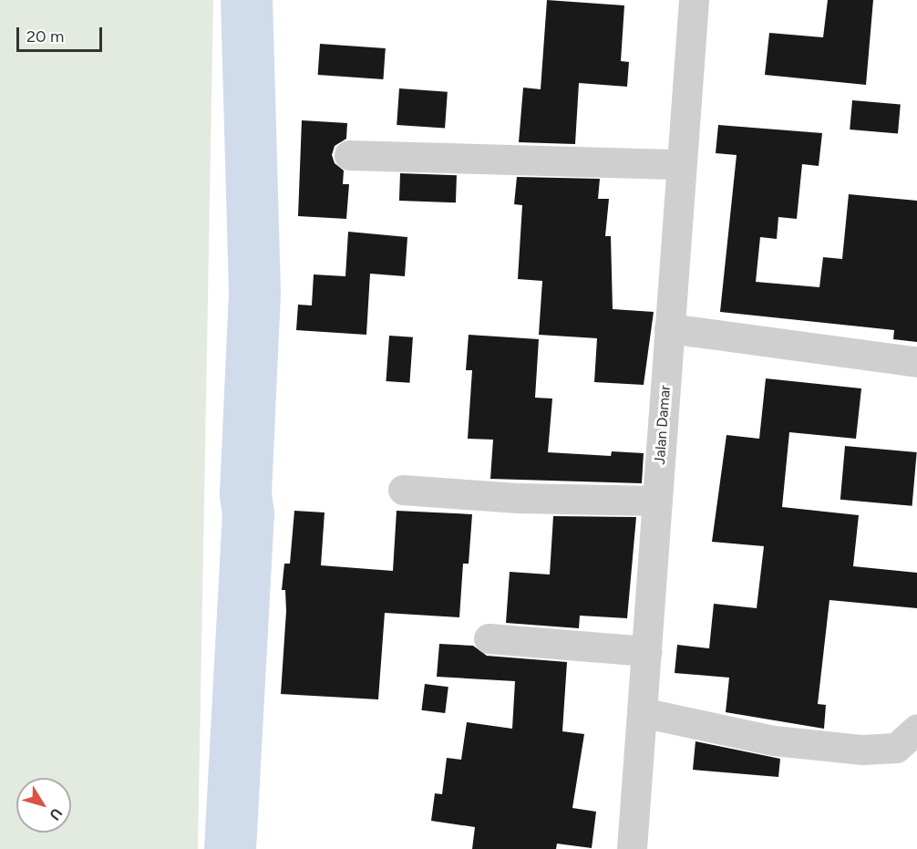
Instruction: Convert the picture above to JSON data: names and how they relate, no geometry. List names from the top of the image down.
{
  "streets": {
    "street": ["Jalan Damar"]
  },
  "scale_bar": "20 m",
  "north": "bottom right"
}
